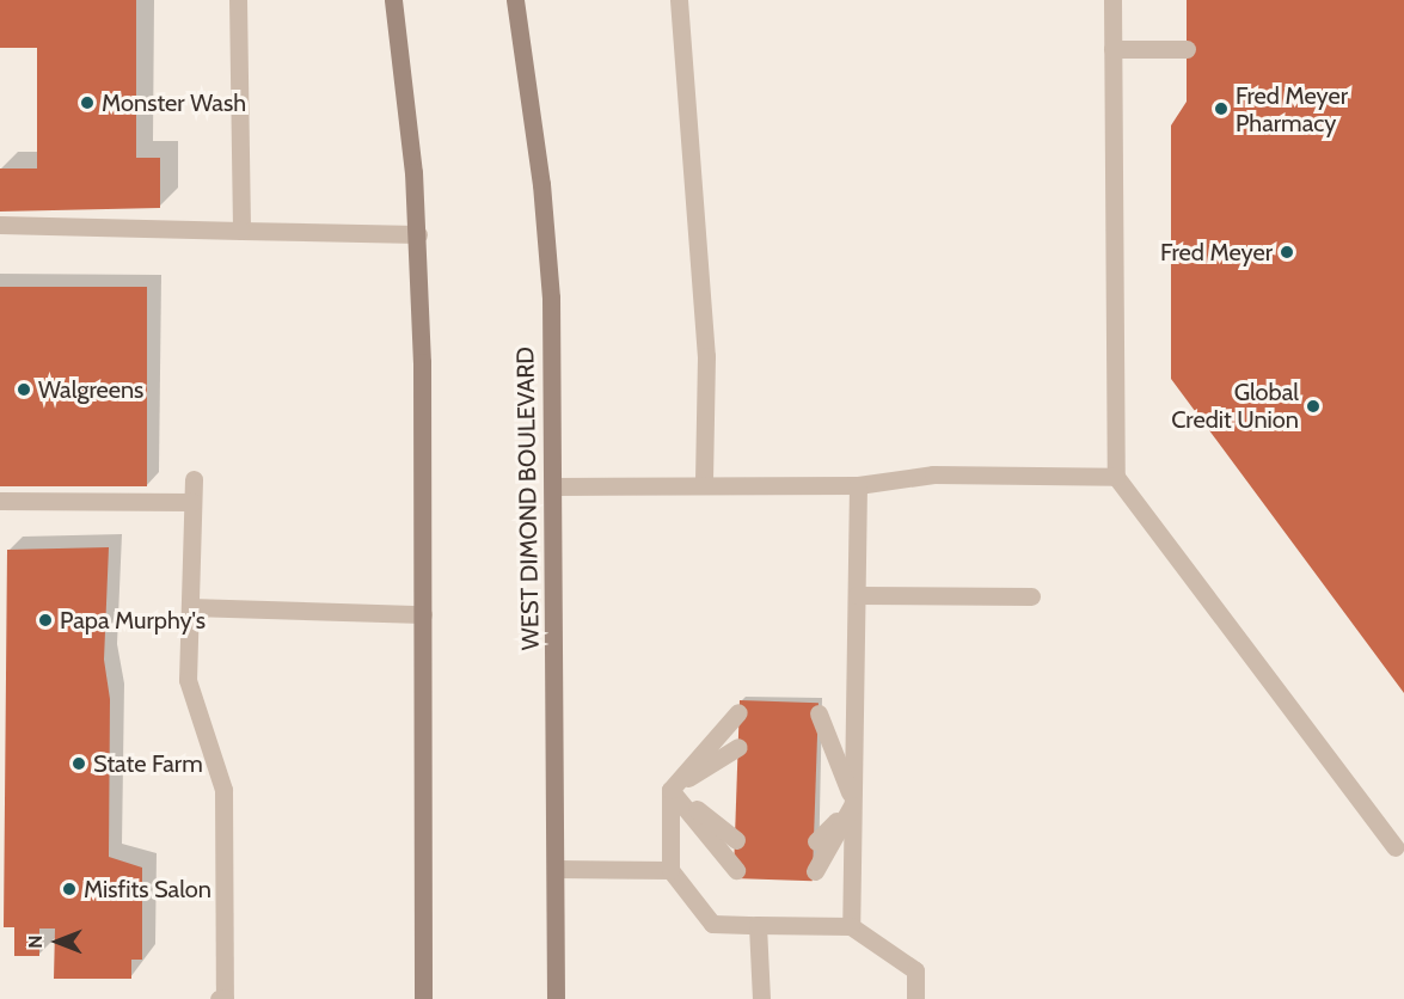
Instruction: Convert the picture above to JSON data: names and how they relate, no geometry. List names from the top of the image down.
{
  "streets": {
    "main road": ["WEST DIMOND BOULEVARD"]
  },
  "places": [
    "Monster Wash",
    "Fred Meyer Pharmacy",
    "Fred Meyer",
    "Walgreens",
    "Global Credit Union",
    "Papa Murphy's",
    "State Farm",
    "Misfits Salon"
  ],
  "north": "left"
}
